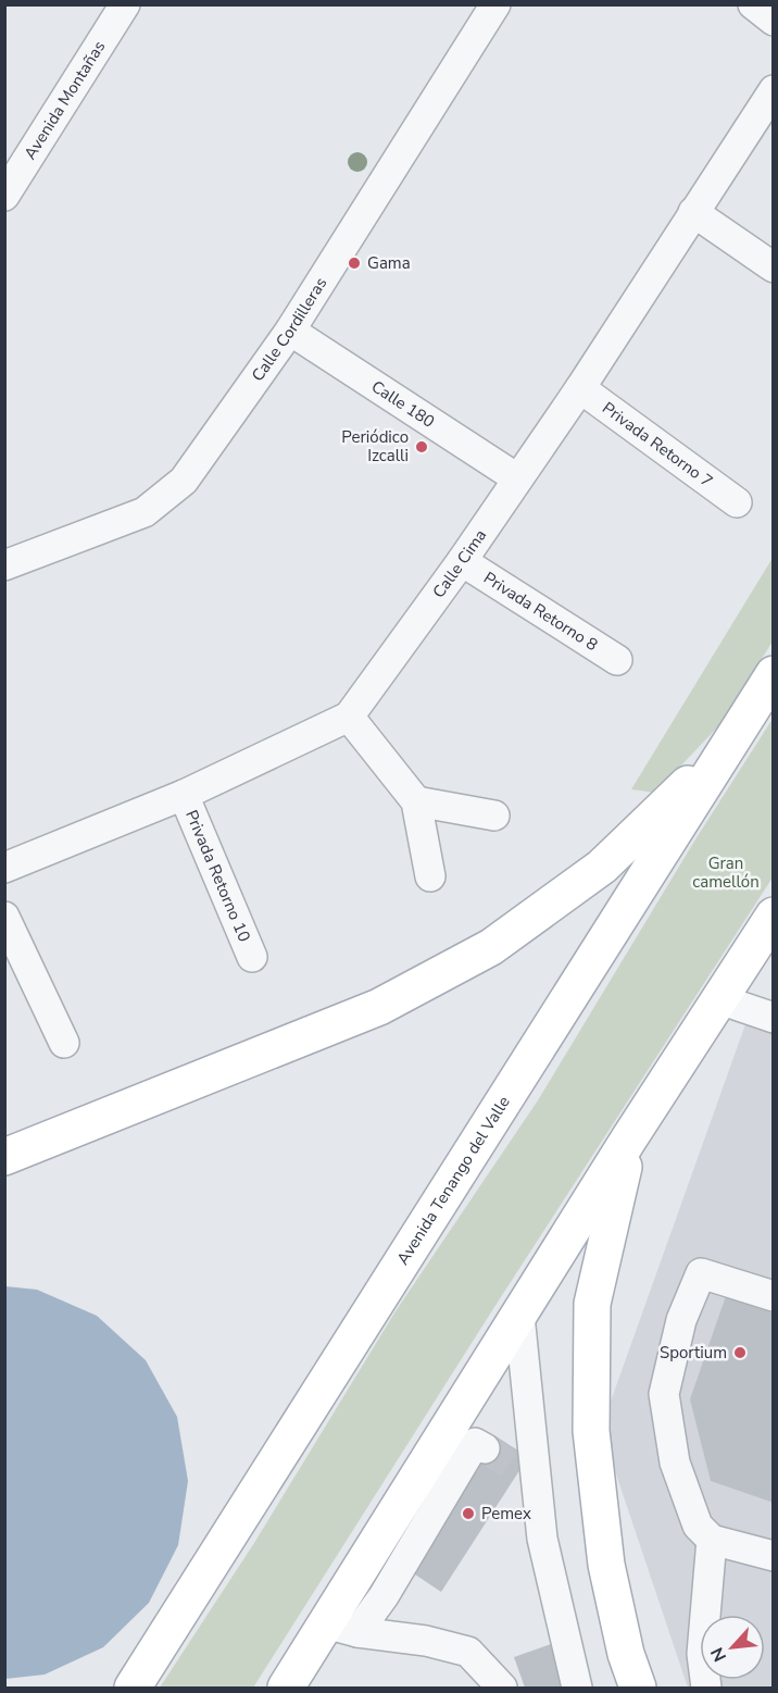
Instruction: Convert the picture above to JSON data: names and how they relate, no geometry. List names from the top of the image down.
{
  "streets": {
    "main road": ["Avenida Tenango del Valle"],
    "street": [
      "Avenida Montañas",
      "Calle Cordilleras",
      "Calle 180",
      "Privada Retorno 7",
      "Calle Cima",
      "Privada Retorno 8",
      "Privada Retorno 10"
    ]
  },
  "crossings": [
    ["Calle Cordilleras", "Calle 180"],
    ["Calle 180", "Calle Cima"],
    ["Privada Retorno 7", "Calle Cima"],
    ["Calle Cima", "Privada Retorno 8"],
    ["Calle Cima", "Privada Retorno 10"]
  ],
  "parks": ["Gran camellón"],
  "places": [
    "Gama",
    "Periódico Izcalli",
    "Sportium",
    "Pemex"
  ],
  "north": "bottom left"
}
